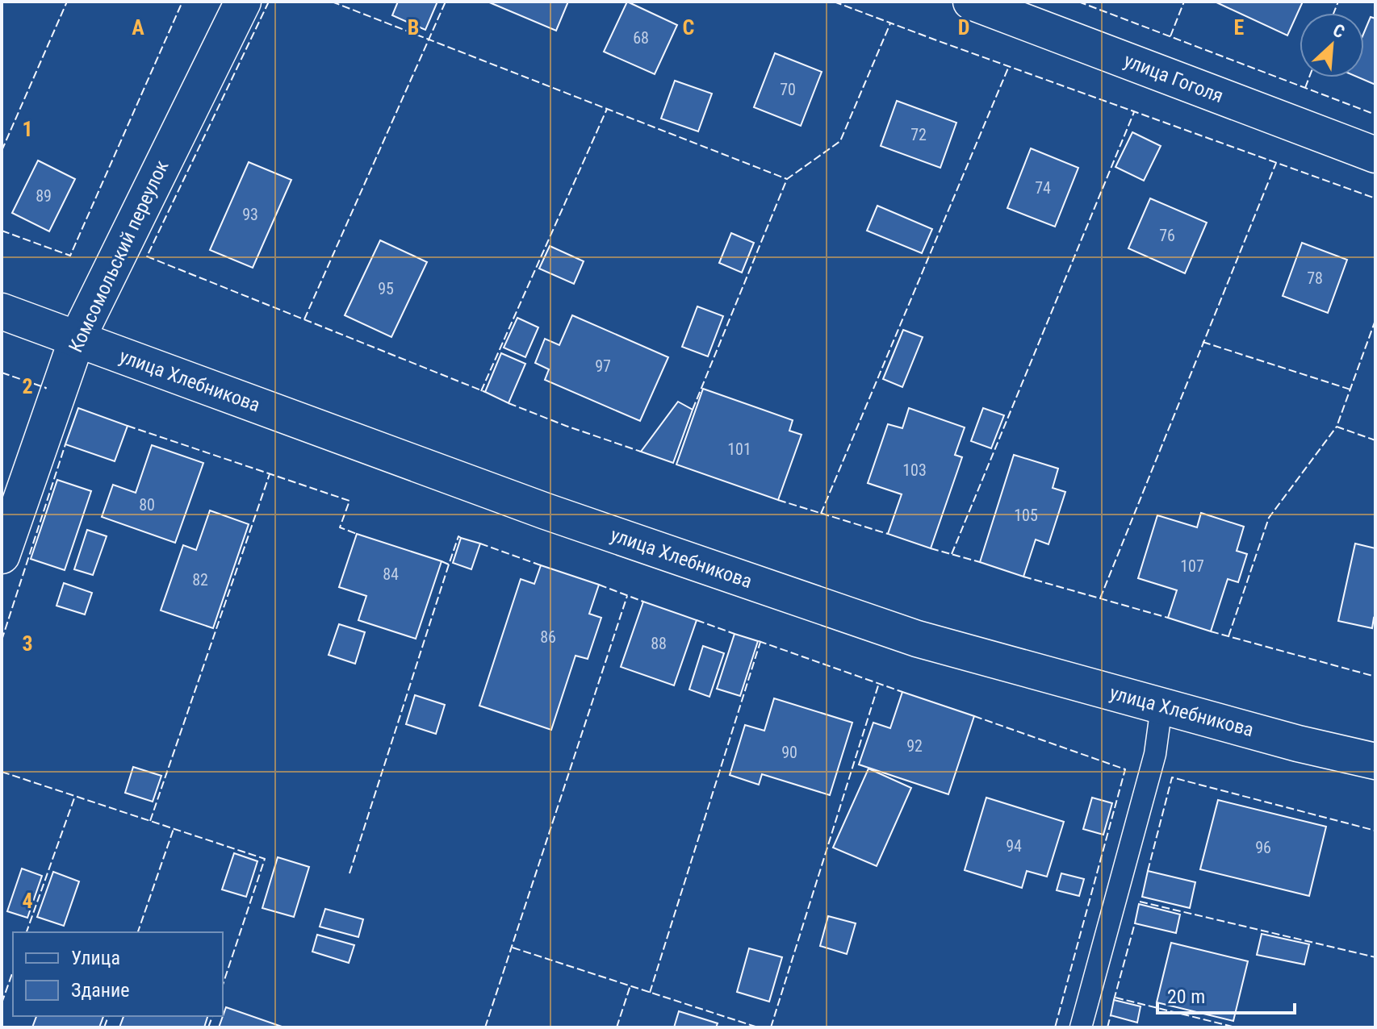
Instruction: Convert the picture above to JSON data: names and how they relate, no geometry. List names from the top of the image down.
{
  "streets": {
    "street": ["улица Гоголя", "Комсомольский переулок", "улица Хлебникова"]
  },
  "crossings": [
    ["Комсомольский переулок", "улица Хлебникова"]
  ],
  "house_numbers": [
    "68",
    "70",
    "72",
    "74",
    "89",
    "93",
    "76",
    "78",
    "95",
    "97",
    "101",
    "103",
    "80",
    "105",
    "107",
    "84",
    "82",
    "86",
    "88",
    "92",
    "90",
    "94",
    "96"
  ],
  "legend": ["Улица", "Здание"],
  "scale_bar": "20 m",
  "north": "top right",
  "grid": {
    "columns": [
      "A",
      "B",
      "C",
      "D",
      "E"
    ],
    "rows": [
      "1",
      "2",
      "3",
      "4"
    ]
  }
}
